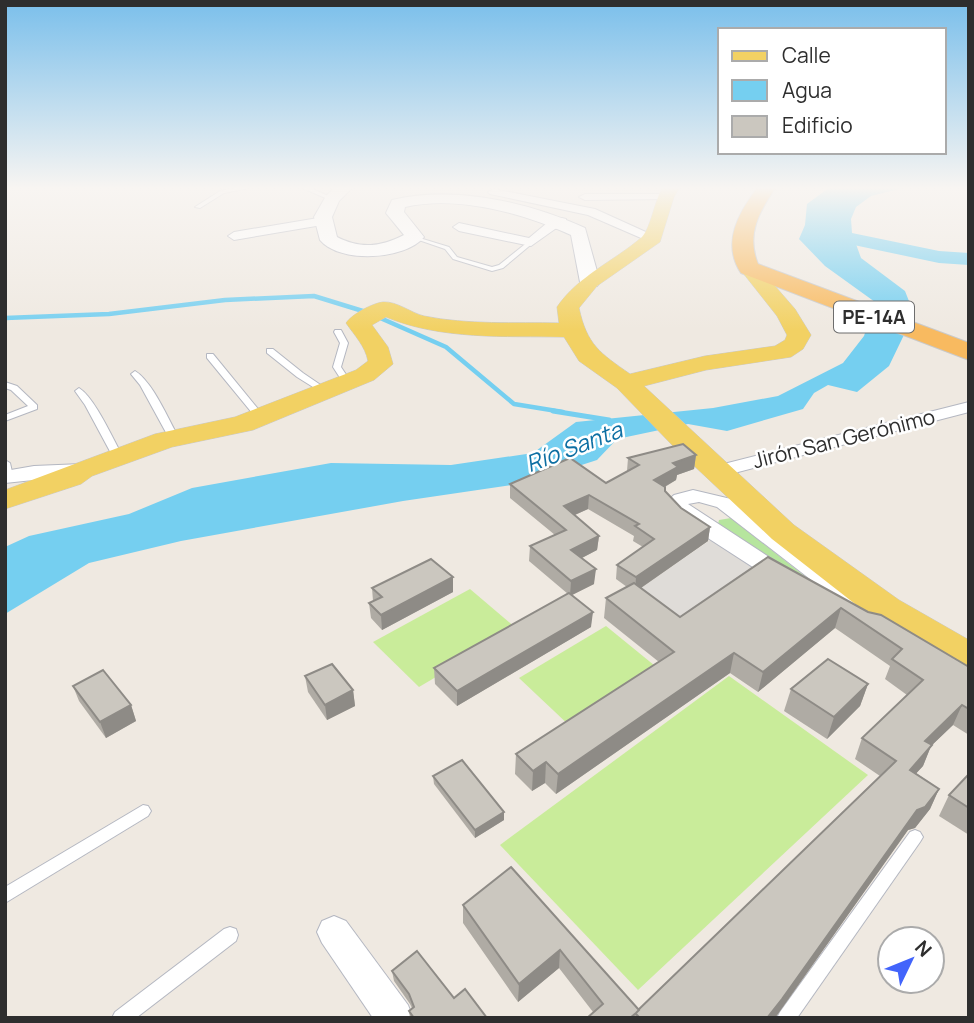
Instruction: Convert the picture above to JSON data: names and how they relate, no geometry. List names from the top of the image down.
{
  "streets": {
    "highway": ["PE-14A"],
    "street": ["Jirón San Gerónimo"]
  },
  "water": ["Río Santa"],
  "legend": ["Calle", "Agua", "Edificio"],
  "north": "top right"
}
